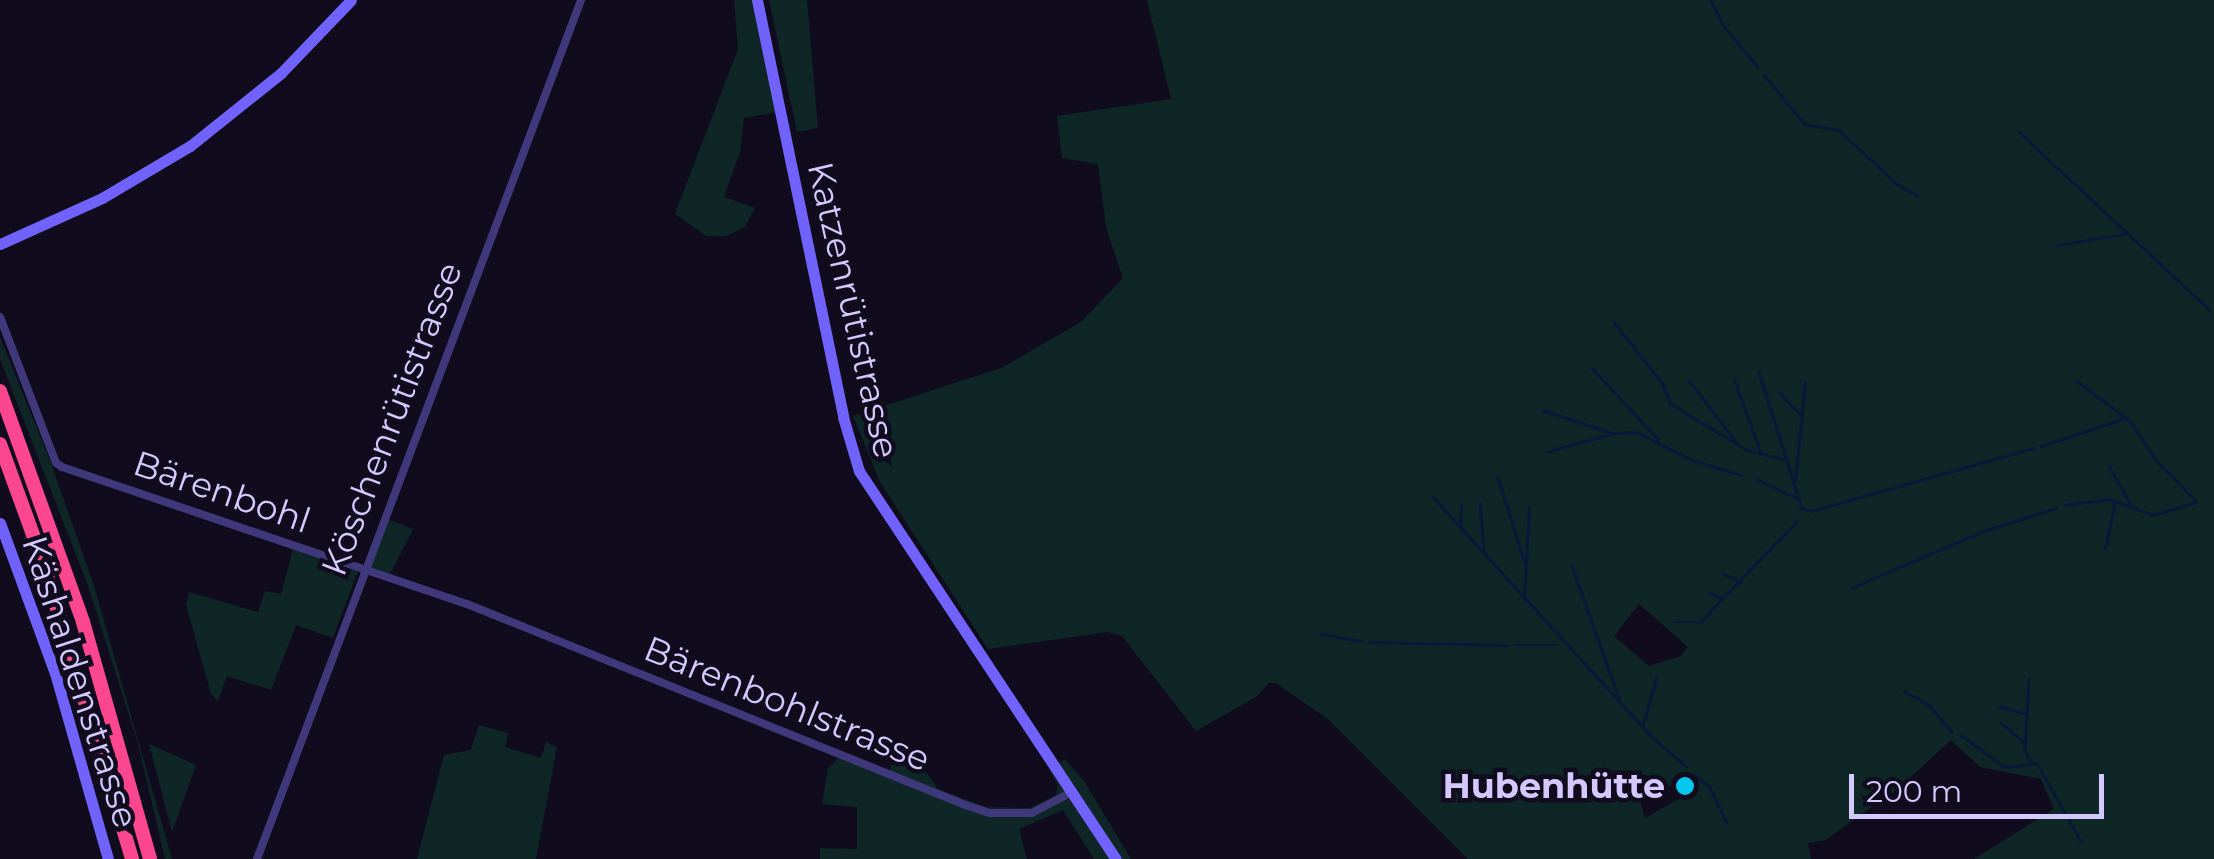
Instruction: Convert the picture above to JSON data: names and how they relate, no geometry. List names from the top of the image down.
{
  "streets": {
    "street": [
      "Katzenrütistrasse",
      "Köschenrütistrasse",
      "Bärenbohl",
      "Käshaldenstrasse",
      "Bärenbohlstrasse"
    ]
  },
  "crossings": [
    ["Katzenrütistrasse", "Bärenbohlstrasse"],
    ["Köschenrütistrasse", "Bärenbohl"],
    ["Bärenbohl", "Bärenbohlstrasse"]
  ],
  "places": ["Hubenhütte"],
  "scale_bar": "200 m"
}
